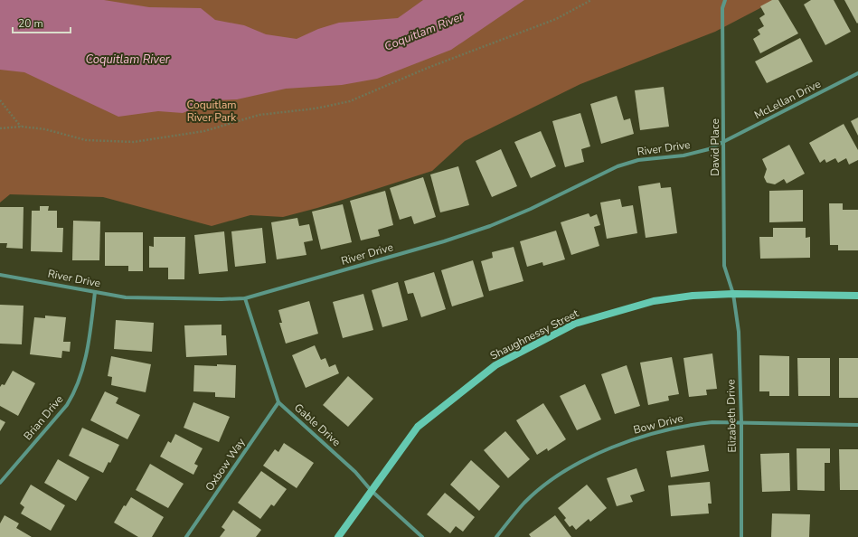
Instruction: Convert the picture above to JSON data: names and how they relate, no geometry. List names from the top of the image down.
{
  "streets": {
    "street": [
      "McLellan Drive",
      "David Place",
      "River Drive",
      "Shaughnessy Street",
      "Elizabeth Drive",
      "Brian Drive",
      "Bow Drive",
      "Gable Drive",
      "Oxbow Way"
    ]
  },
  "crossings": [
    ["McLellan Drive", "David Place"],
    ["McLellan Drive", "River Drive"],
    ["David Place", "River Drive"],
    ["David Place", "Shaughnessy Street"],
    ["David Place", "Elizabeth Drive"],
    ["River Drive", "Brian Drive"],
    ["River Drive", "Gable Drive"],
    ["Shaughnessy Street", "Elizabeth Drive"],
    ["Shaughnessy Street", "Gable Drive"],
    ["Elizabeth Drive", "Bow Drive"],
    ["Gable Drive", "Oxbow Way"]
  ],
  "water": ["Coquitlam River"],
  "parks": ["Coquitlam River Park"],
  "scale_bar": "20 m"
}
